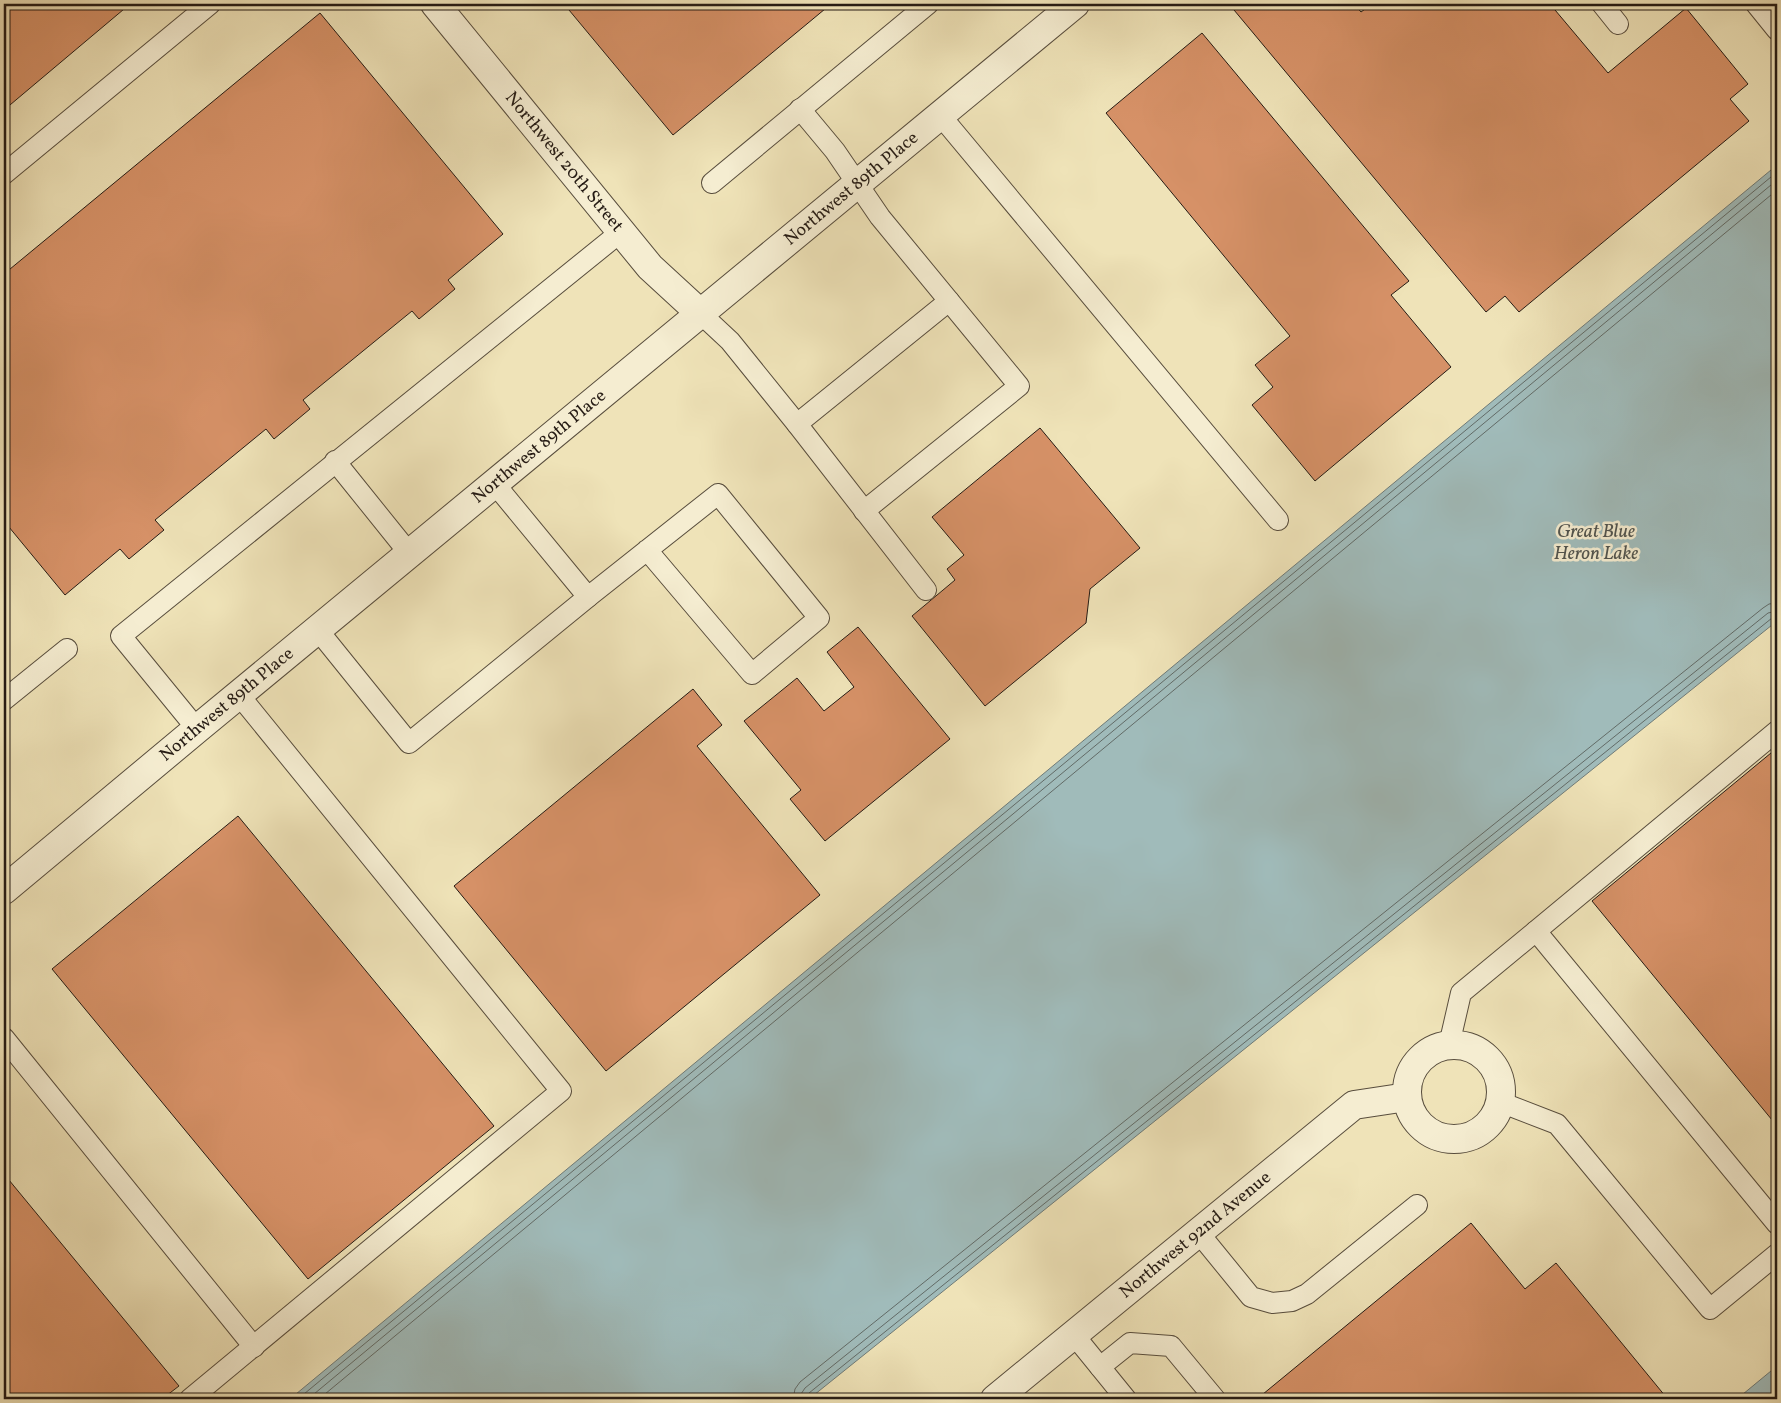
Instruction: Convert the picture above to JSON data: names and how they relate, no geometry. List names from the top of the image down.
{
  "streets": {
    "street": ["Northwest 20th Street", "Northwest 89th Place", "Northwest 92nd Avenue"]
  },
  "crossings": [
    ["Northwest 20th Street", "Northwest 89th Place"]
  ],
  "water": ["Great Blue Heron Lake"]
}
